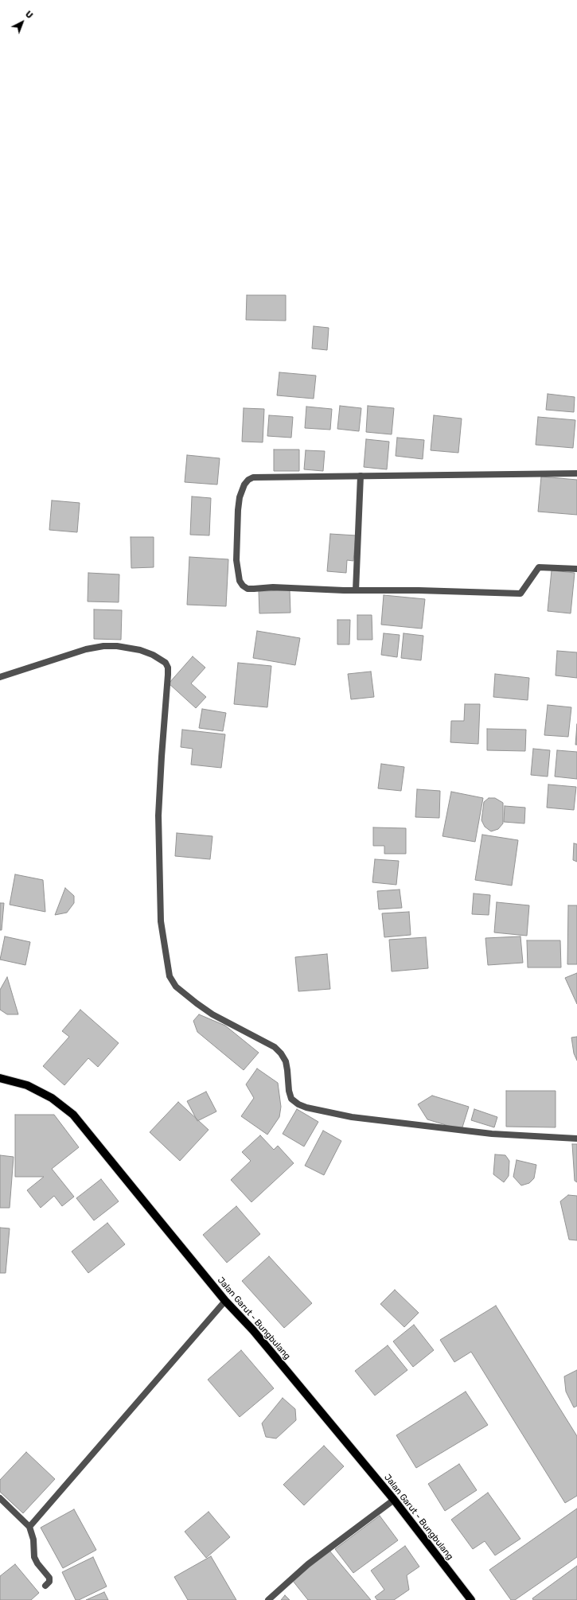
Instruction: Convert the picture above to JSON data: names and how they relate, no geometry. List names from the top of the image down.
{
  "streets": {
    "main road": ["Jalan Garut - Bungbulang"]
  },
  "north": "top right"
}
